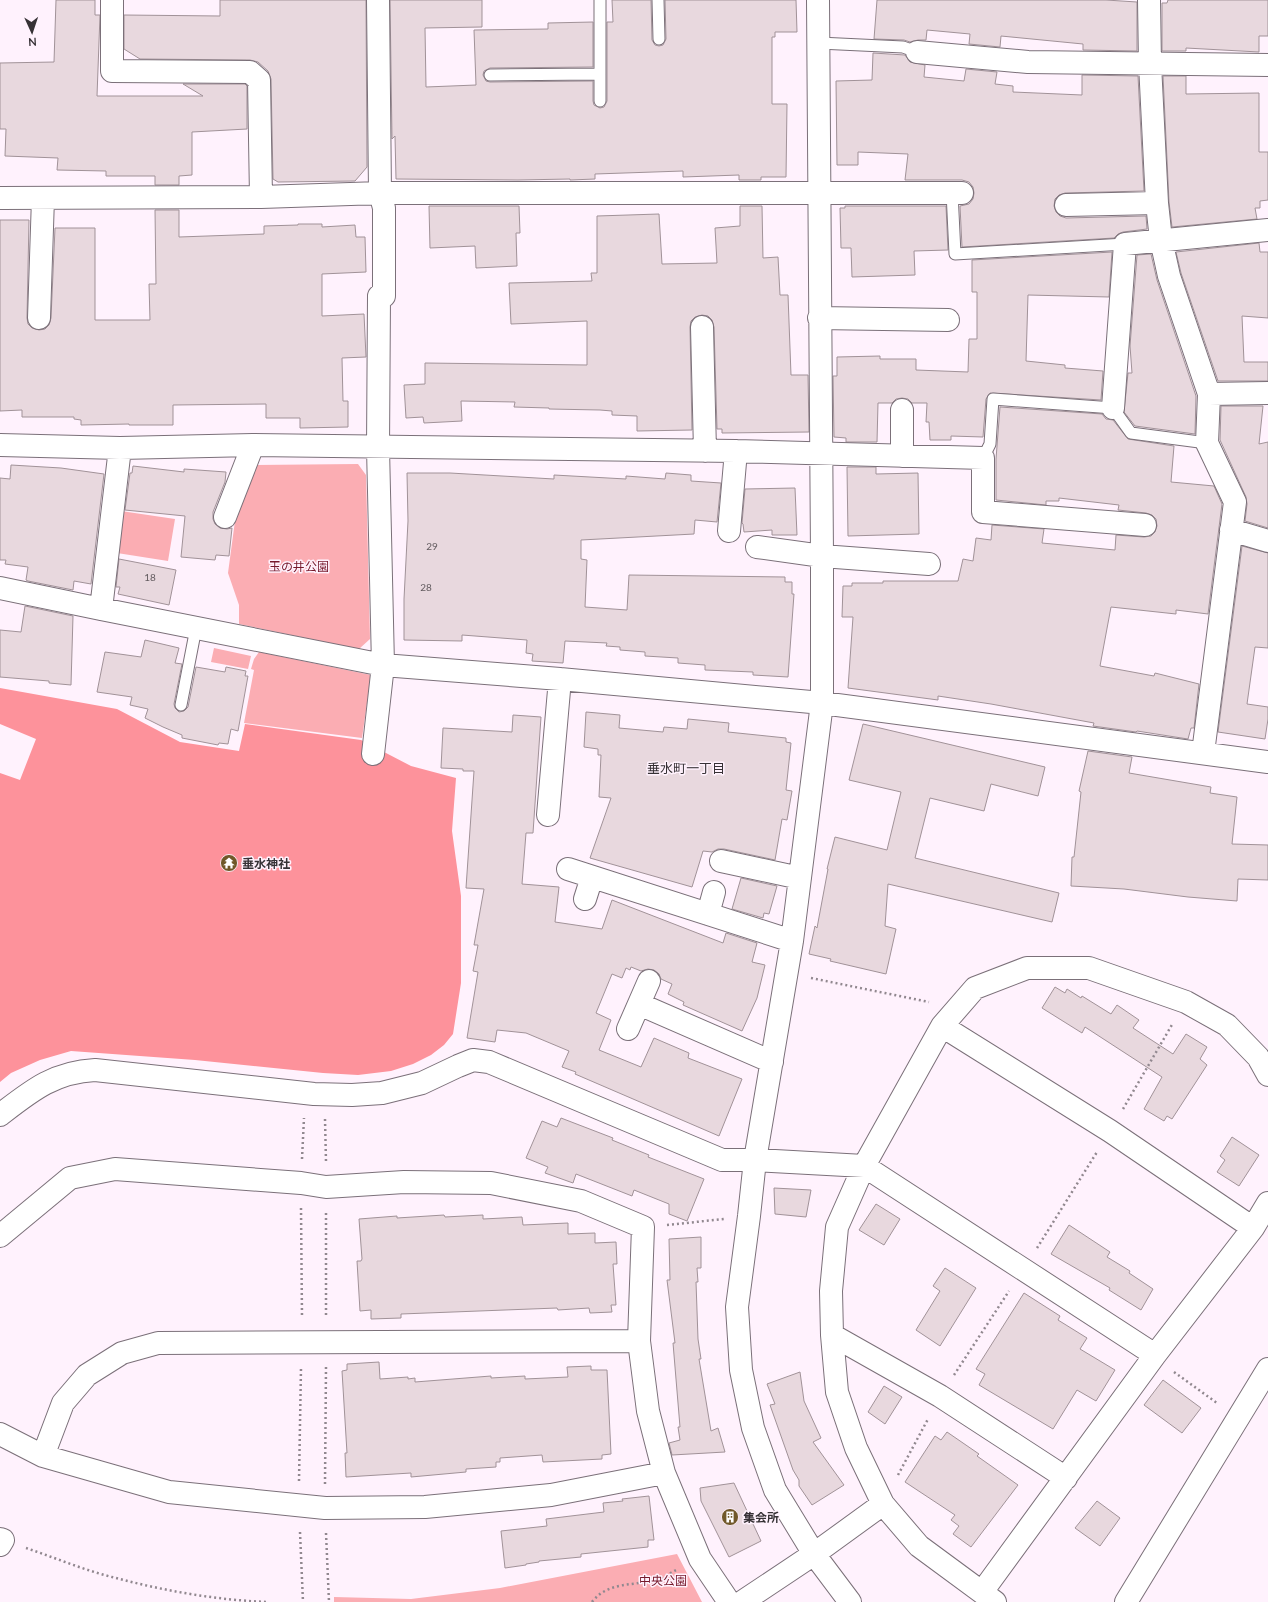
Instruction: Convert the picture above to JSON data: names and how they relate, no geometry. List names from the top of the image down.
{
  "districts": ["垂水町一丁目"],
  "parks": ["玉の井公園", "中央公園"],
  "places": {
    "temple": ["垂水神社"],
    "building": ["集会所"]
  },
  "house_numbers": ["29", "18", "28"],
  "north": "bottom"
}
